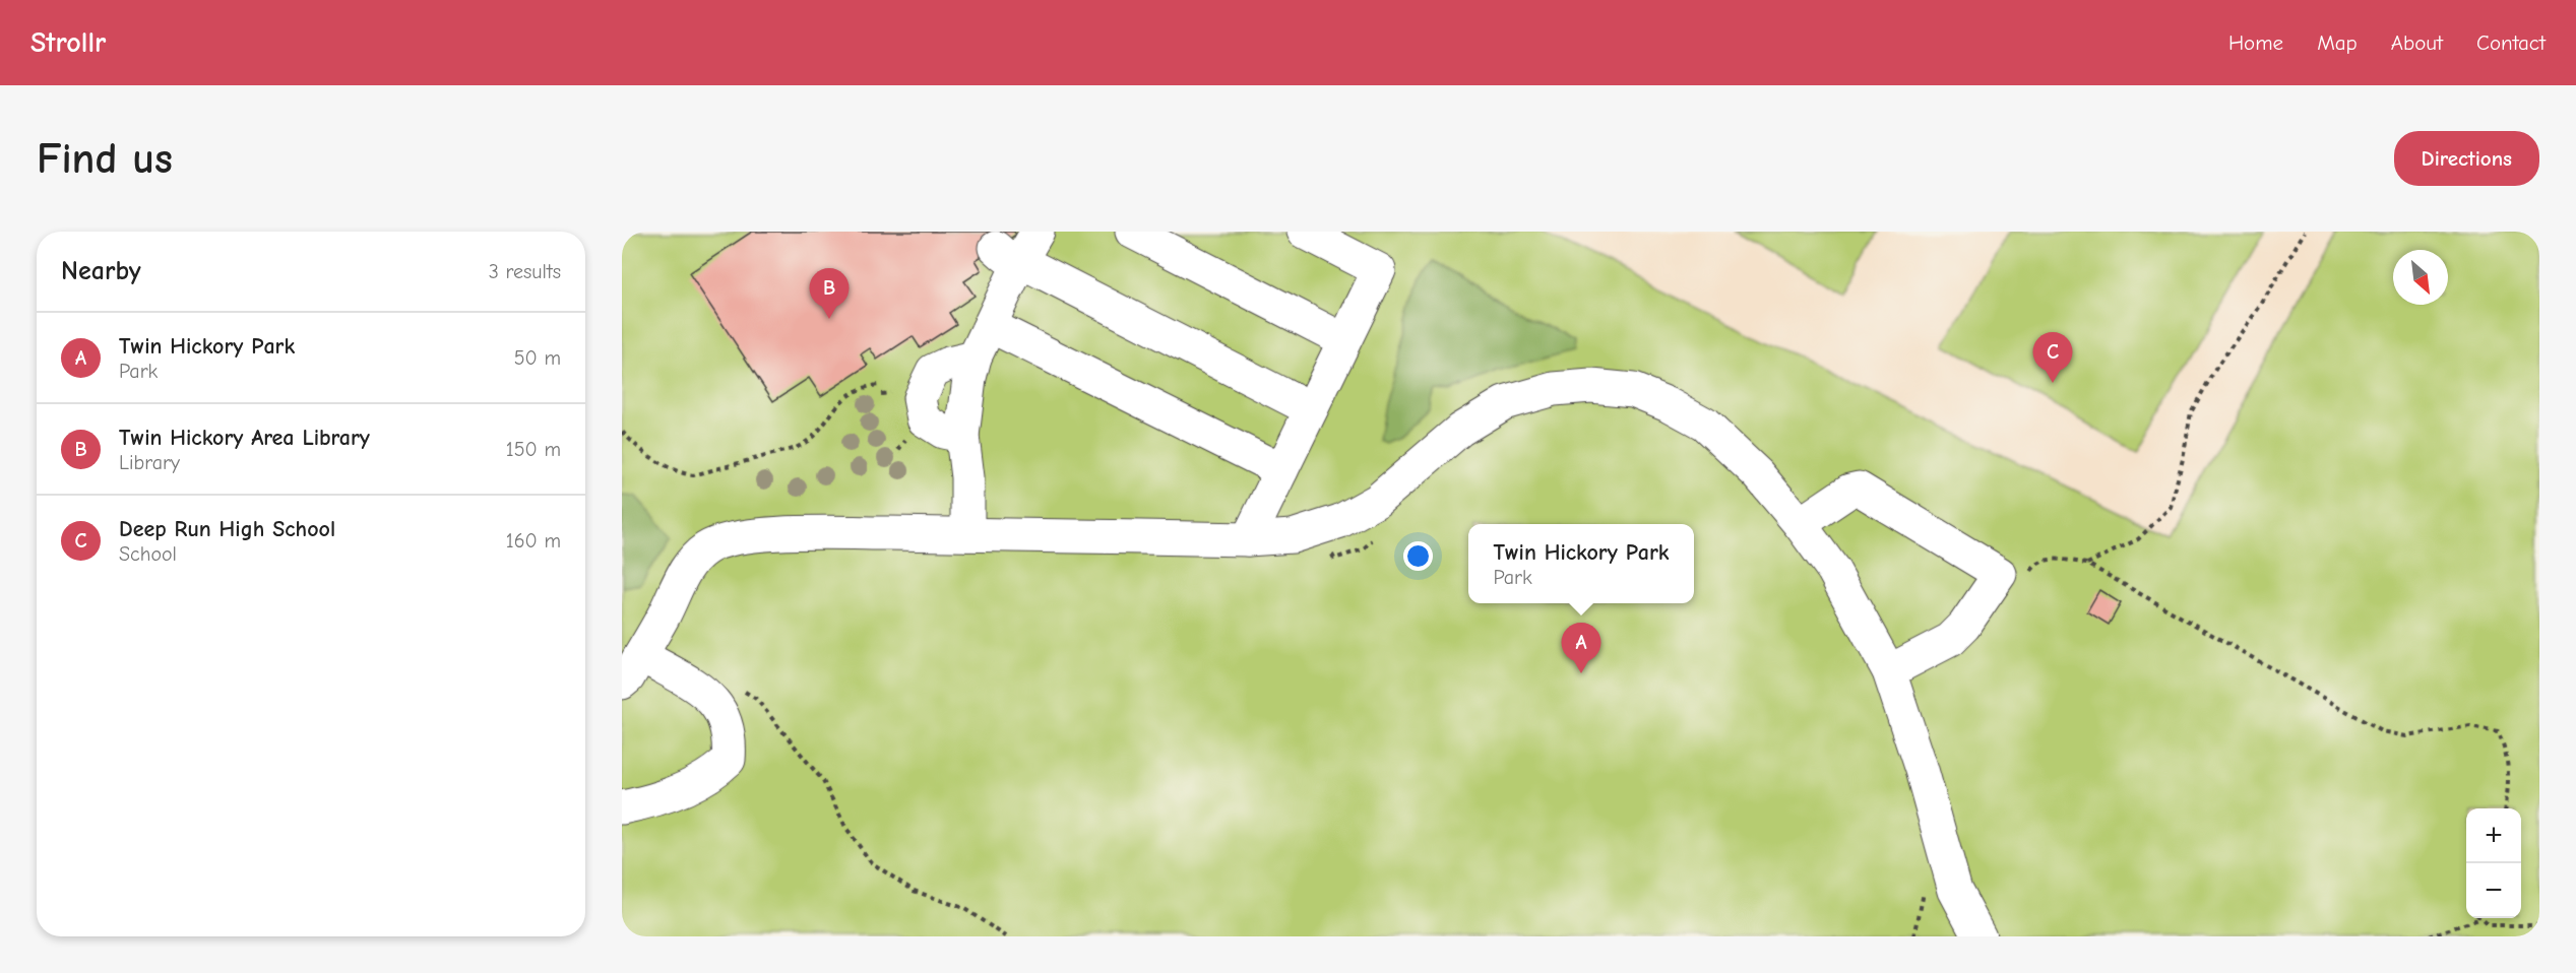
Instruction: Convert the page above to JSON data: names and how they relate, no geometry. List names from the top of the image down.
{
  "north": "bottom right",
  "page": {
    "header": "Strollr",
    "nav": [
      "Home",
      "Map",
      "About",
      "Contact"
    ],
    "buttons": "Directions",
    "title": "Find us",
    "heading": ["Nearby", "3 results"],
    "pins": ["B", "C", "A"],
    "list": [
      {
        "mark": "A",
        "name": "Twin Hickory Park",
        "note": "Park",
        "value": "50 m"
      },
      {
        "mark": "B",
        "name": "Twin Hickory Area Library",
        "note": "Library",
        "value": "150 m"
      },
      {
        "mark": "C",
        "name": "Deep Run High School",
        "note": "School",
        "value": "160 m"
      }
    ],
    "popup": ["Twin Hickory Park", "Park"],
    "map_buttons": ["+", "−"]
  }
}
